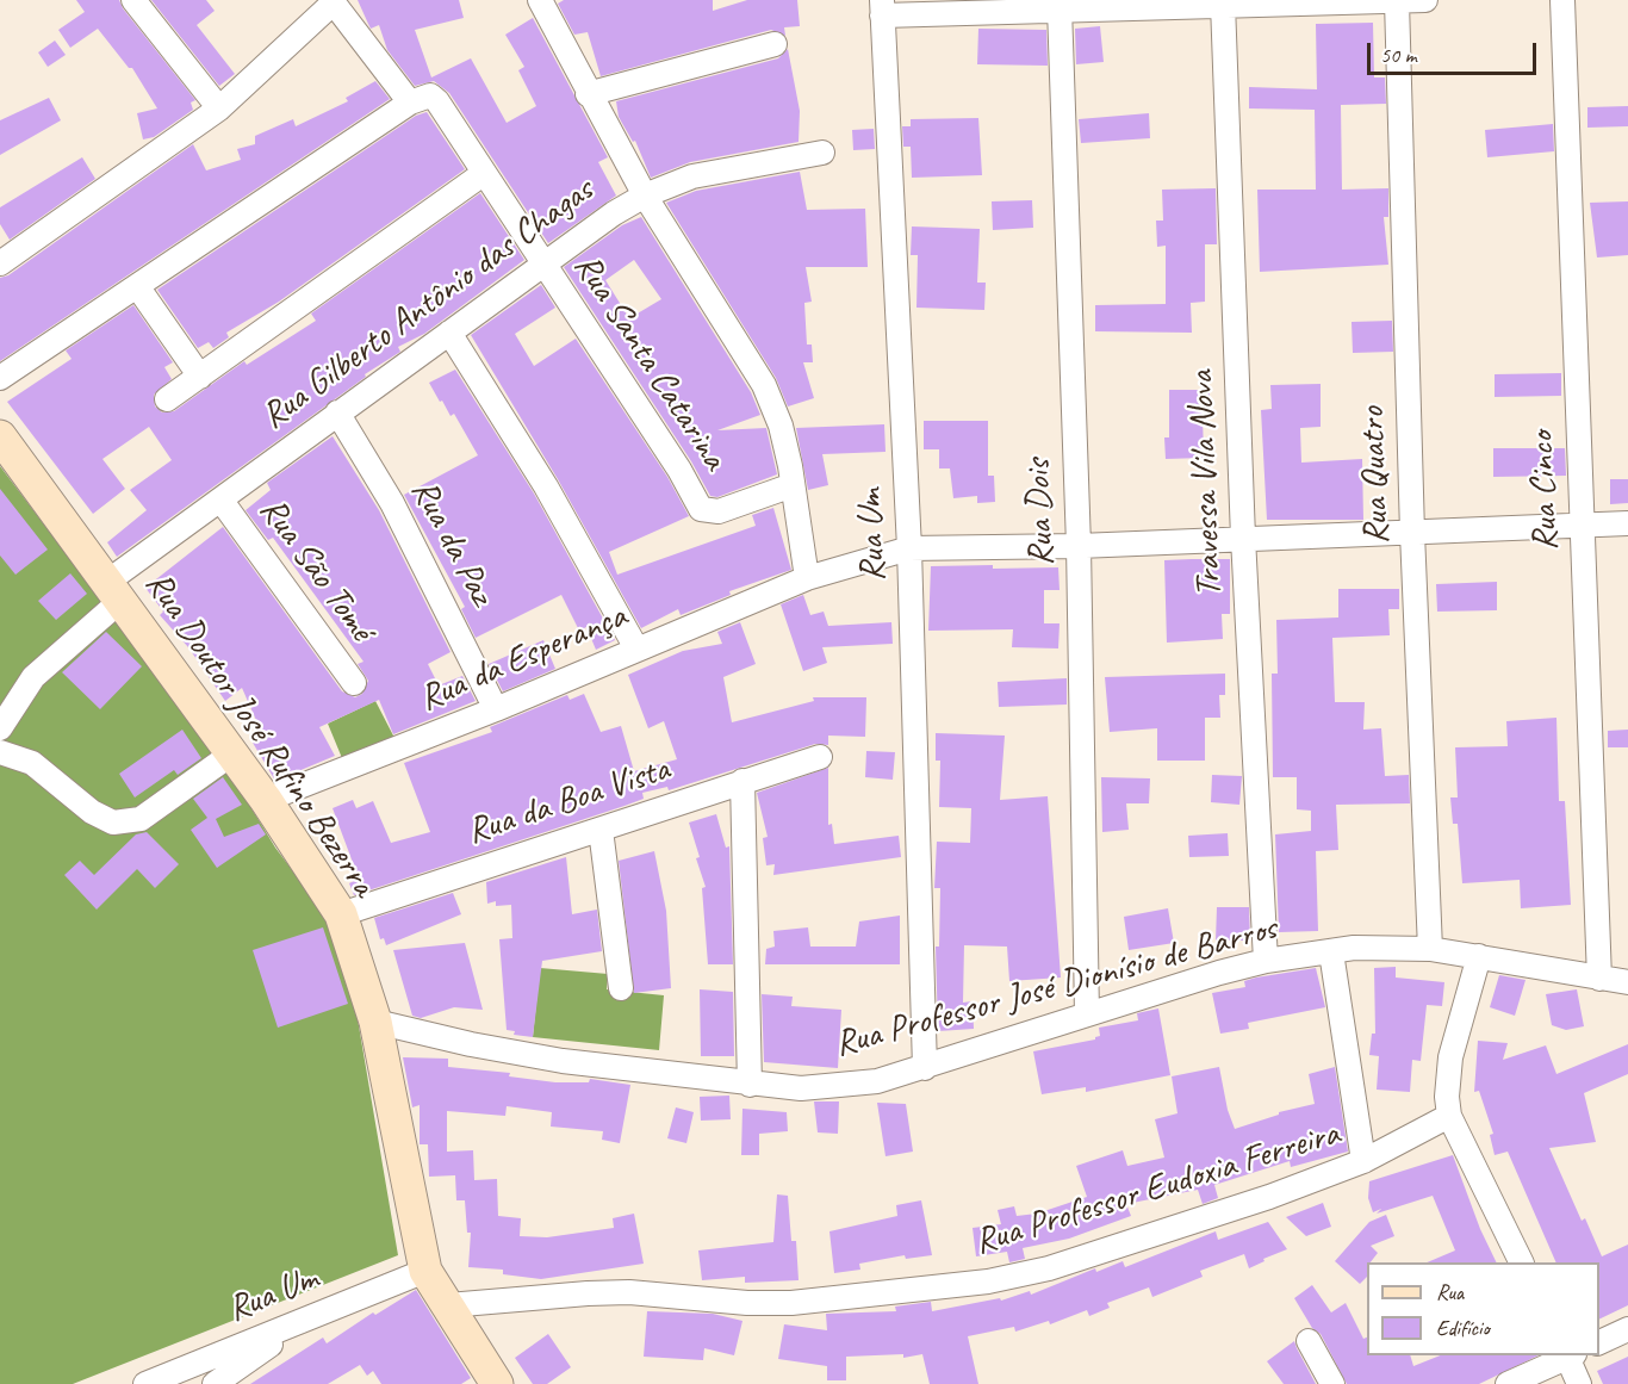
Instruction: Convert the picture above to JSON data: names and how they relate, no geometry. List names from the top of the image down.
{
  "streets": {
    "main road": ["Rua Doutor José Rufino Bezerra"],
    "street": [
      "Rua Gilberto Antônio das Chagas",
      "Rua Santa Catarina",
      "Rua Quatro",
      "Travessa Vila Nova",
      "Rua Cinco",
      "Rua Dois",
      "Rua Um",
      "Rua da Paz",
      "Rua São Tomé",
      "Rua da Esperança",
      "Rua da Boa Vista",
      "Rua Professor José Dionísio de Barros",
      "Rua Professor Eudoxia Ferreira"
    ]
  },
  "crossings": [
    ["Rua Gilberto Antônio das Chagas", "Rua Santa Catarina"],
    ["Rua Gilberto Antônio das Chagas", "Rua da Paz"],
    ["Rua Gilberto Antônio das Chagas", "Rua São Tomé"],
    ["Rua Gilberto Antônio das Chagas", "Rua Doutor José Rufino Bezerra"],
    ["Rua Quatro", "Rua da Esperança"],
    ["Rua Quatro", "Rua Professor José Dionísio de Barros"],
    ["Travessa Vila Nova", "Rua da Esperança"],
    ["Travessa Vila Nova", "Rua Professor José Dionísio de Barros"],
    ["Rua Cinco", "Rua da Esperança"],
    ["Rua Cinco", "Rua Professor José Dionísio de Barros"],
    ["Rua Dois", "Rua da Esperança"],
    ["Rua Dois", "Rua Professor José Dionísio de Barros"],
    ["Rua Um", "Rua da Esperança"],
    ["Rua Um", "Rua Doutor José Rufino Bezerra"],
    ["Rua Um", "Rua Professor José Dionísio de Barros"],
    ["Rua da Paz", "Rua da Esperança"],
    ["Rua da Esperança", "Rua Doutor José Rufino Bezerra"],
    ["Rua Doutor José Rufino Bezerra", "Rua da Boa Vista"],
    ["Rua Doutor José Rufino Bezerra", "Rua Professor José Dionísio de Barros"],
    ["Rua Doutor José Rufino Bezerra", "Rua Professor Eudoxia Ferreira"]
  ],
  "legend": ["Rua", "Edifício"],
  "scale_bar": "50 m"
}
